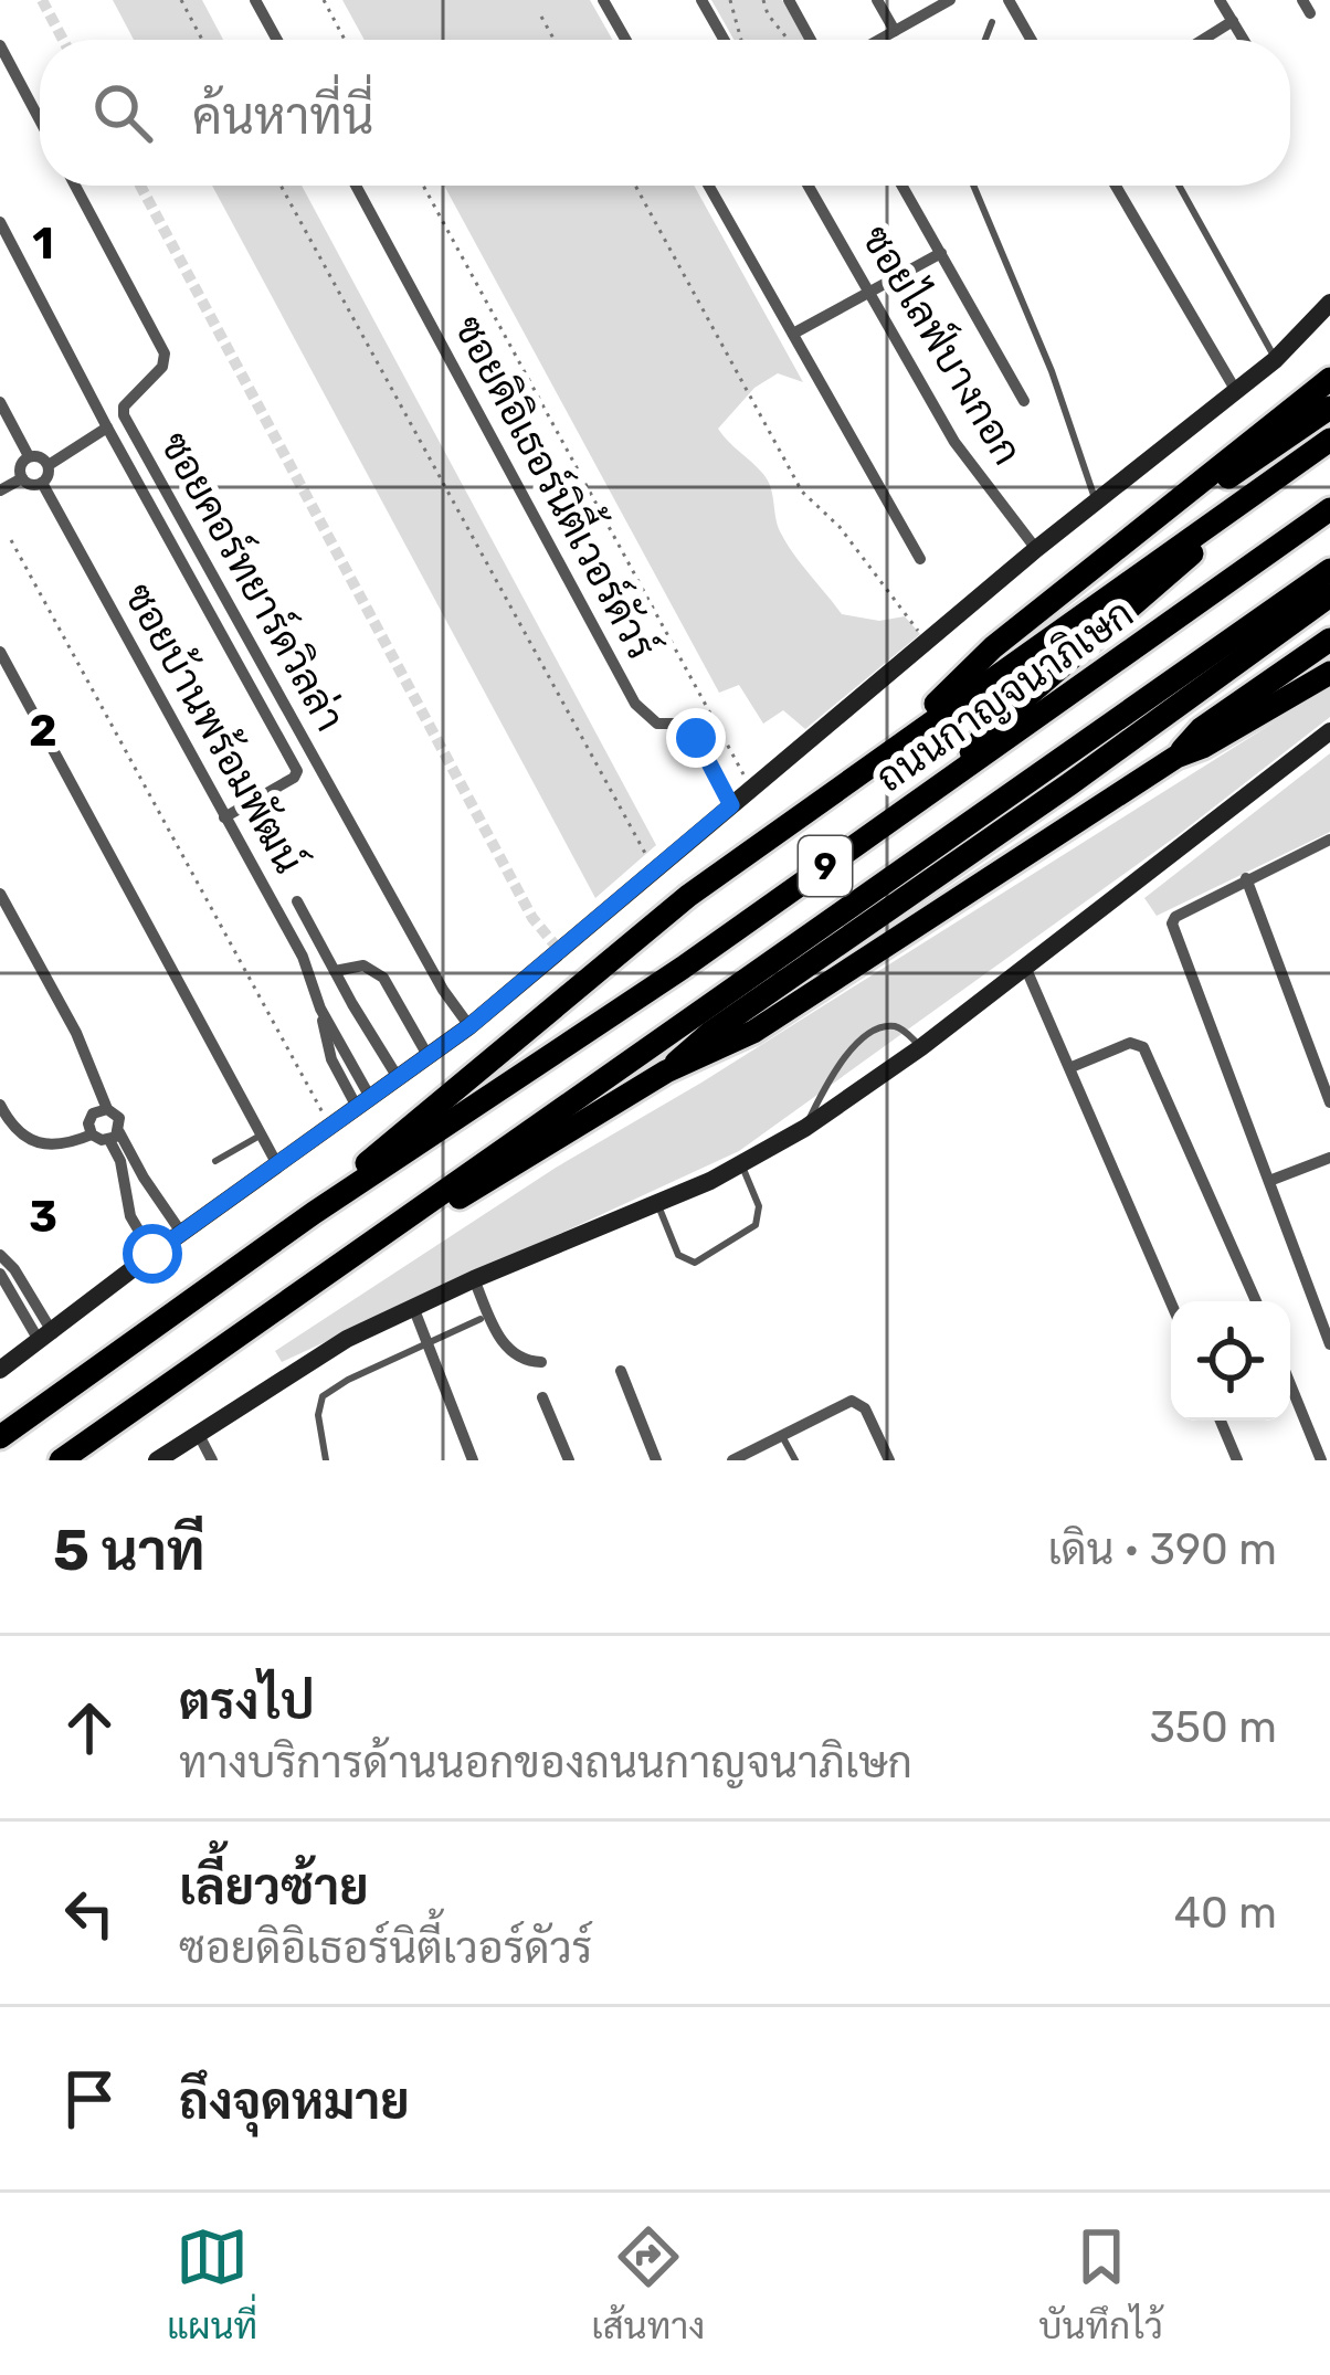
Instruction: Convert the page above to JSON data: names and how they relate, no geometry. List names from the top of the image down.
{
  "streets": {
    "highway": ["ถนนกาญจนาภิเษก", "9"],
    "street": [
      "ซอยไลฟ์บางกอก",
      "ซอยดิอิเธอร์นิตี้เวอร์ดัวร์",
      "ซอยคอร์ทยาร์ดวิลล่า",
      "ซอยบ้านพร้อมพัฒน์"
    ]
  },
  "page": {
    "search": "ค้นหาที่นี่",
    "heading": ["5 นาที", "เดิน · 390 m"],
    "list": [
      ["ตรงไป", "ทางบริการด้านนอกของถนนกาญจนาภิเษก", "350 m"],
      ["เลี้ยวซ้าย", "ซอยดิอิเธอร์นิตี้เวอร์ดัวร์", "40 m"],
      "ถึงจุดหมาย"
    ],
    "nav": ["แผนที่", "เส้นทาง", "บันทึกไว้"]
  },
  "grid": {
    "rows": ["1", "2", "3"]
  }
}
